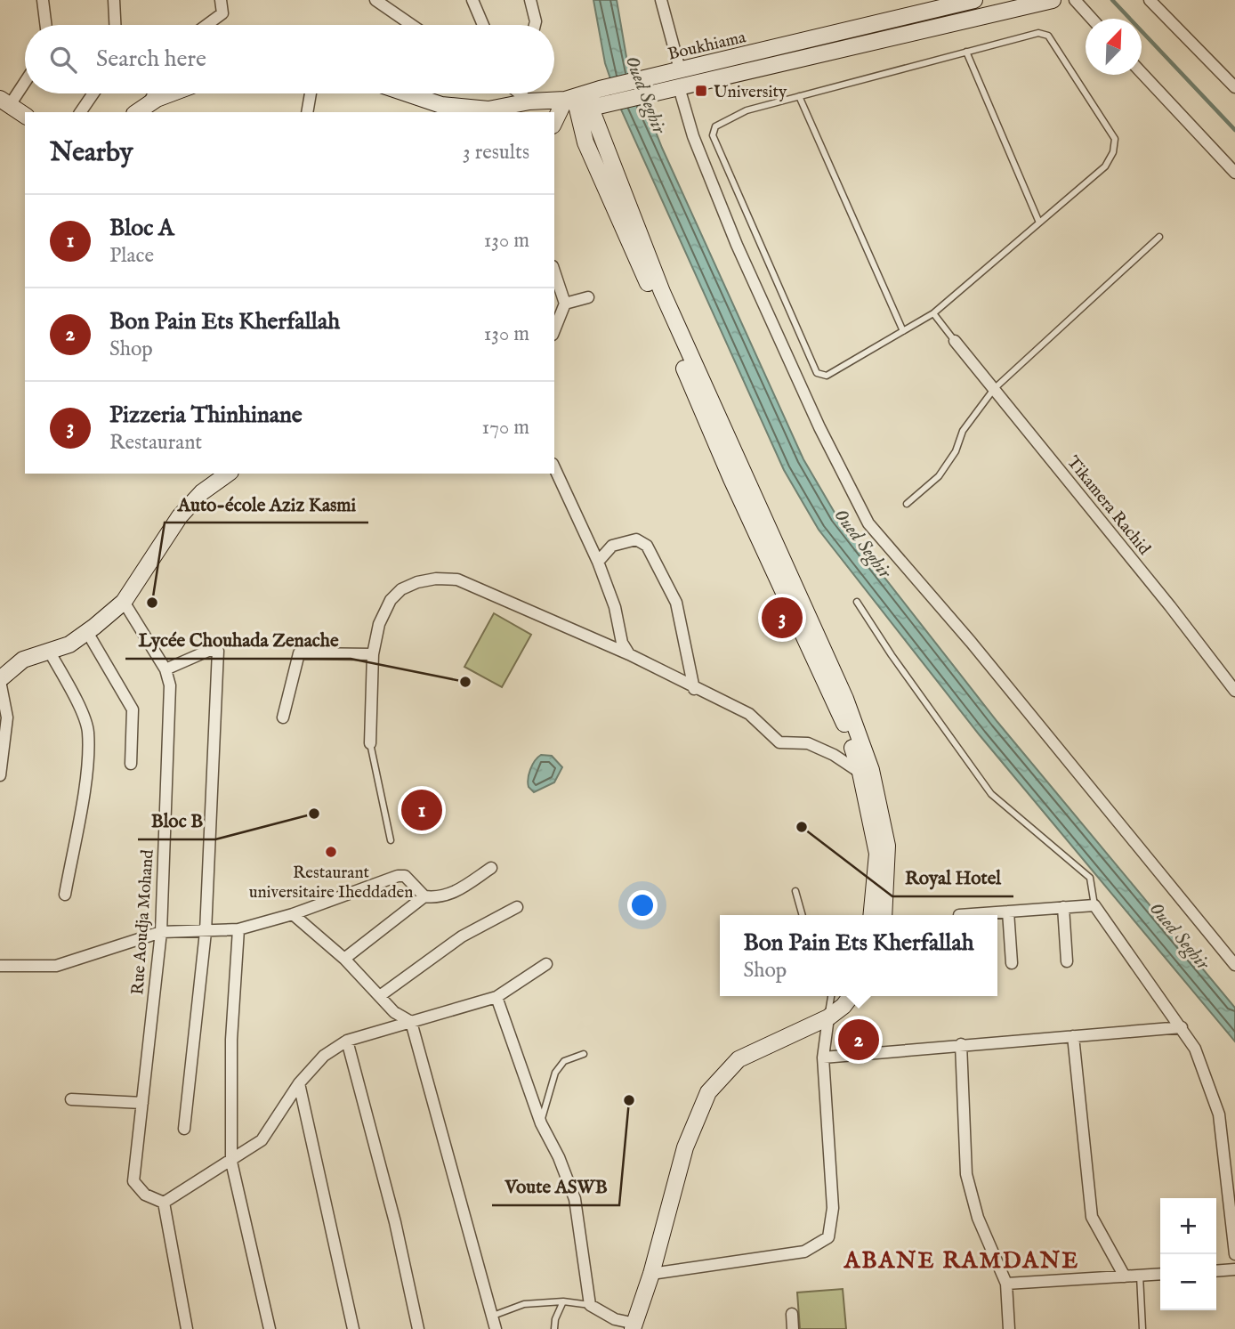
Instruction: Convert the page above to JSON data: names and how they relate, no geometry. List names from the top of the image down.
{
  "streets": {
    "street": ["Boukhiama", "Tikamera Rachid", "Rue Aoudja Mohand"]
  },
  "districts": ["ABANE RAMDANE"],
  "water": ["Oued Seghir"],
  "places": {
    "transit": ["University"],
    "other": [
      "Auto-école Aziz Kasmi",
      "Lycée Chouhada Zenache",
      "Bloc B",
      "Royal Hotel",
      "Restaurant universitaire Iheddaden",
      "Voute ASWB"
    ]
  },
  "north": "top right",
  "page": {
    "search": "Search here",
    "heading": ["Nearby", "3 results"],
    "list": [
      {
        "mark": "1",
        "name": "Bloc A",
        "note": "Place",
        "value": "130 m"
      },
      {
        "mark": "2",
        "name": "Bon Pain Ets Kherfallah",
        "note": "Shop",
        "value": "130 m"
      },
      {
        "mark": "3",
        "name": "Pizzeria Thinhinane",
        "note": "Restaurant",
        "value": "170 m"
      }
    ],
    "pins": ["3", "1", "2"],
    "popup": ["Bon Pain Ets Kherfallah", "Shop"],
    "map_buttons": ["+", "−"]
  }
}
